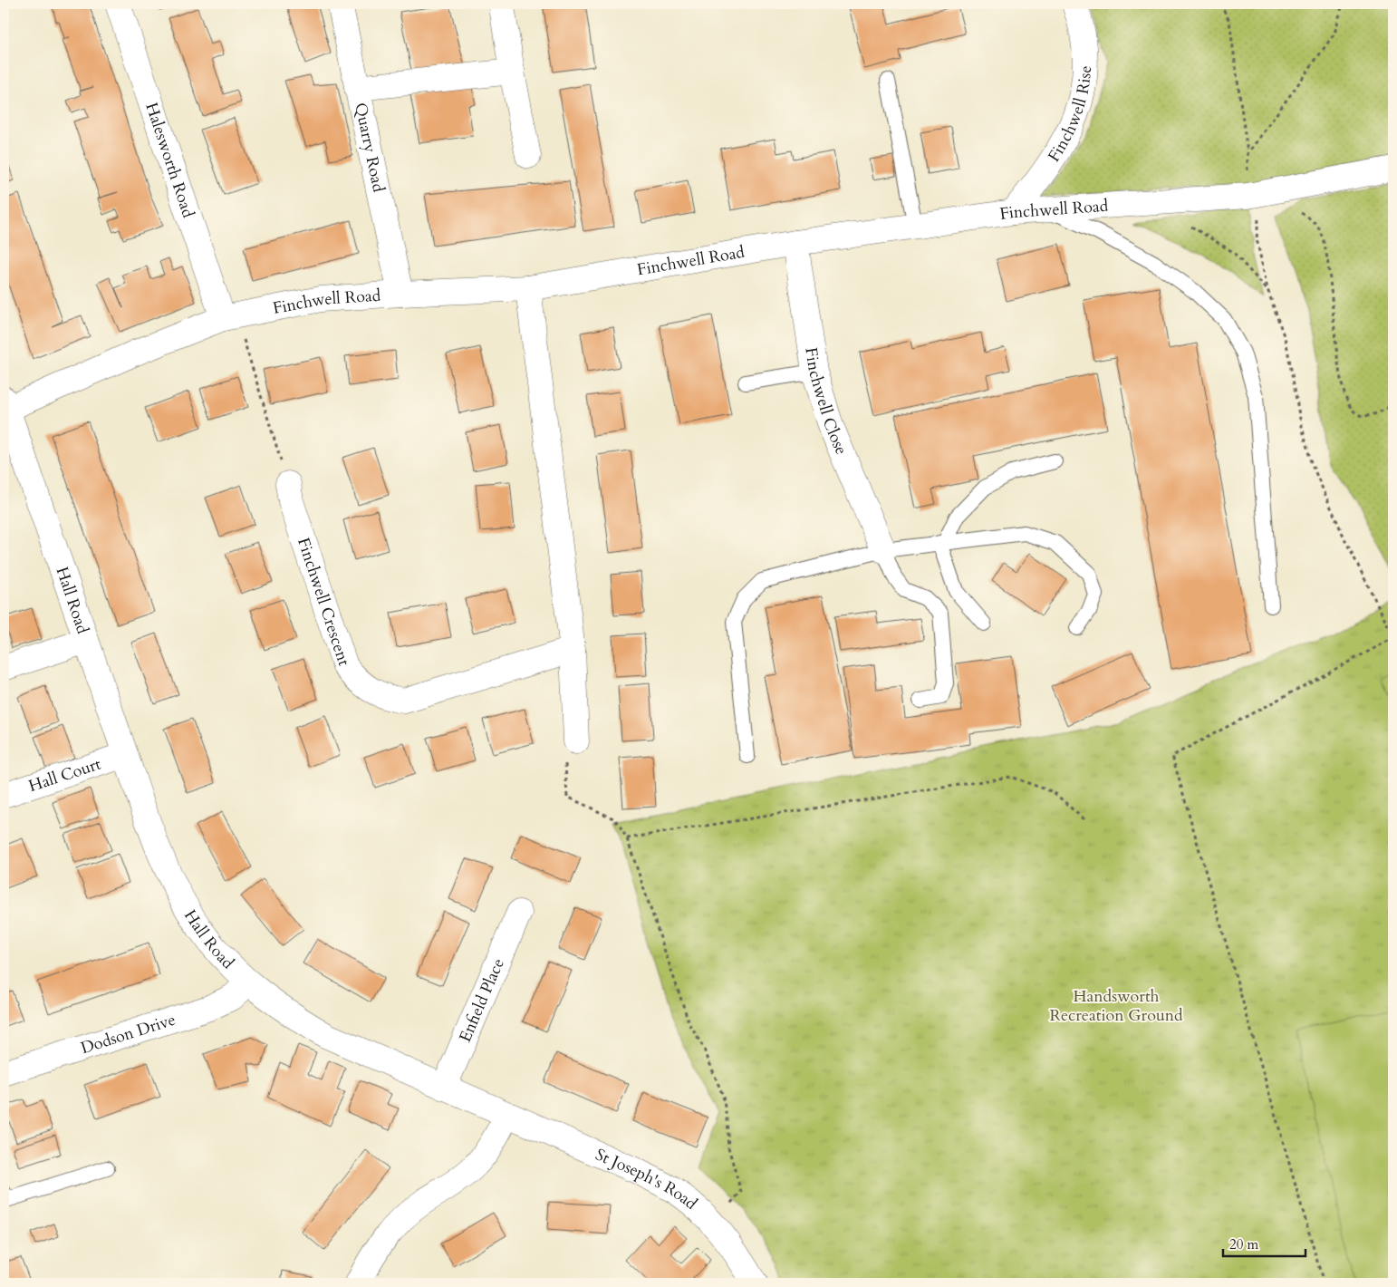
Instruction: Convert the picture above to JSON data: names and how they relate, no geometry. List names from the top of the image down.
{
  "streets": {
    "street": [
      "Finchwell Rise",
      "Quarry Road",
      "Halesworth Road",
      "Finchwell Road",
      "Finchwell Close",
      "Hall Road",
      "Finchwell Crescent",
      "Hall Court",
      "Enfield Place",
      "Dodson Drive",
      "St Joseph's Road"
    ]
  },
  "crossings": [
    ["Finchwell Rise", "Finchwell Road"],
    ["Quarry Road", "Finchwell Road"],
    ["Halesworth Road", "Finchwell Road"],
    ["Finchwell Road", "Finchwell Close"],
    ["Finchwell Road", "Hall Road"],
    ["Hall Road", "Hall Court"],
    ["Hall Road", "Enfield Place"],
    ["Hall Road", "Dodson Drive"],
    ["Hall Road", "St Joseph's Road"]
  ],
  "parks": ["Handsworth Recreation Ground"],
  "scale_bar": "20 m"
}
